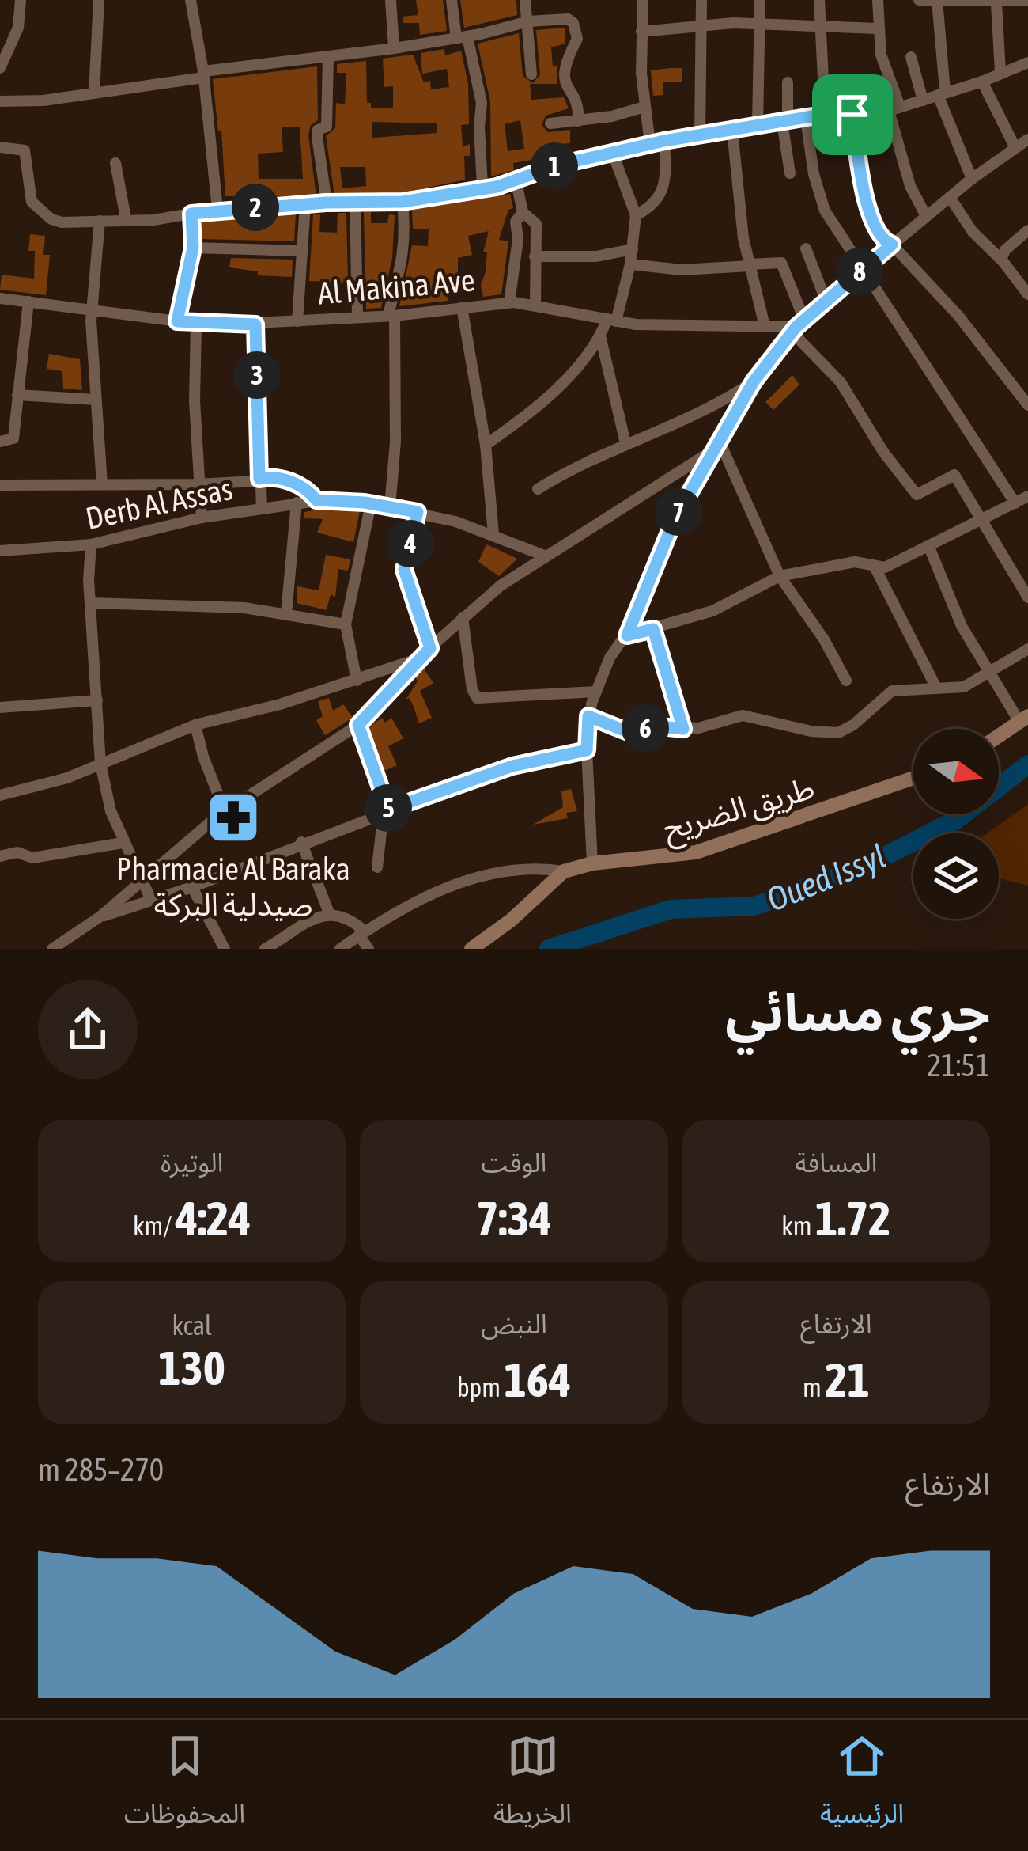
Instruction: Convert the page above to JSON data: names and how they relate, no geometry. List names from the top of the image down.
{
  "streets": {
    "street": ["Al Makina Ave", "Derb Al Assas", "طريق الضريح"]
  },
  "water": ["Oued Issyl"],
  "places": {
    "pharmacy": ["Pharmacie Al Baraka صيدلية البركة"]
  },
  "north": "right",
  "page": {
    "pins": [
      "1",
      "2",
      "8",
      "3",
      "7",
      "4",
      "6",
      "5"
    ],
    "heading": ["جري مسائي", "21:51"],
    "stats": [
      ["المسافة", "1.72 km"],
      ["الوقت", "7:34"],
      ["الوتيرة", "4:24 /km"],
      ["الارتفاع", "21 m"],
      ["النبض", "164 bpm"],
      ["kcal", "130"]
    ],
    "chart": ["الارتفاع", "270–285 m"],
    "tabs": ["الرئيسية", "الخريطة", "المحفوظات"]
  }
}
